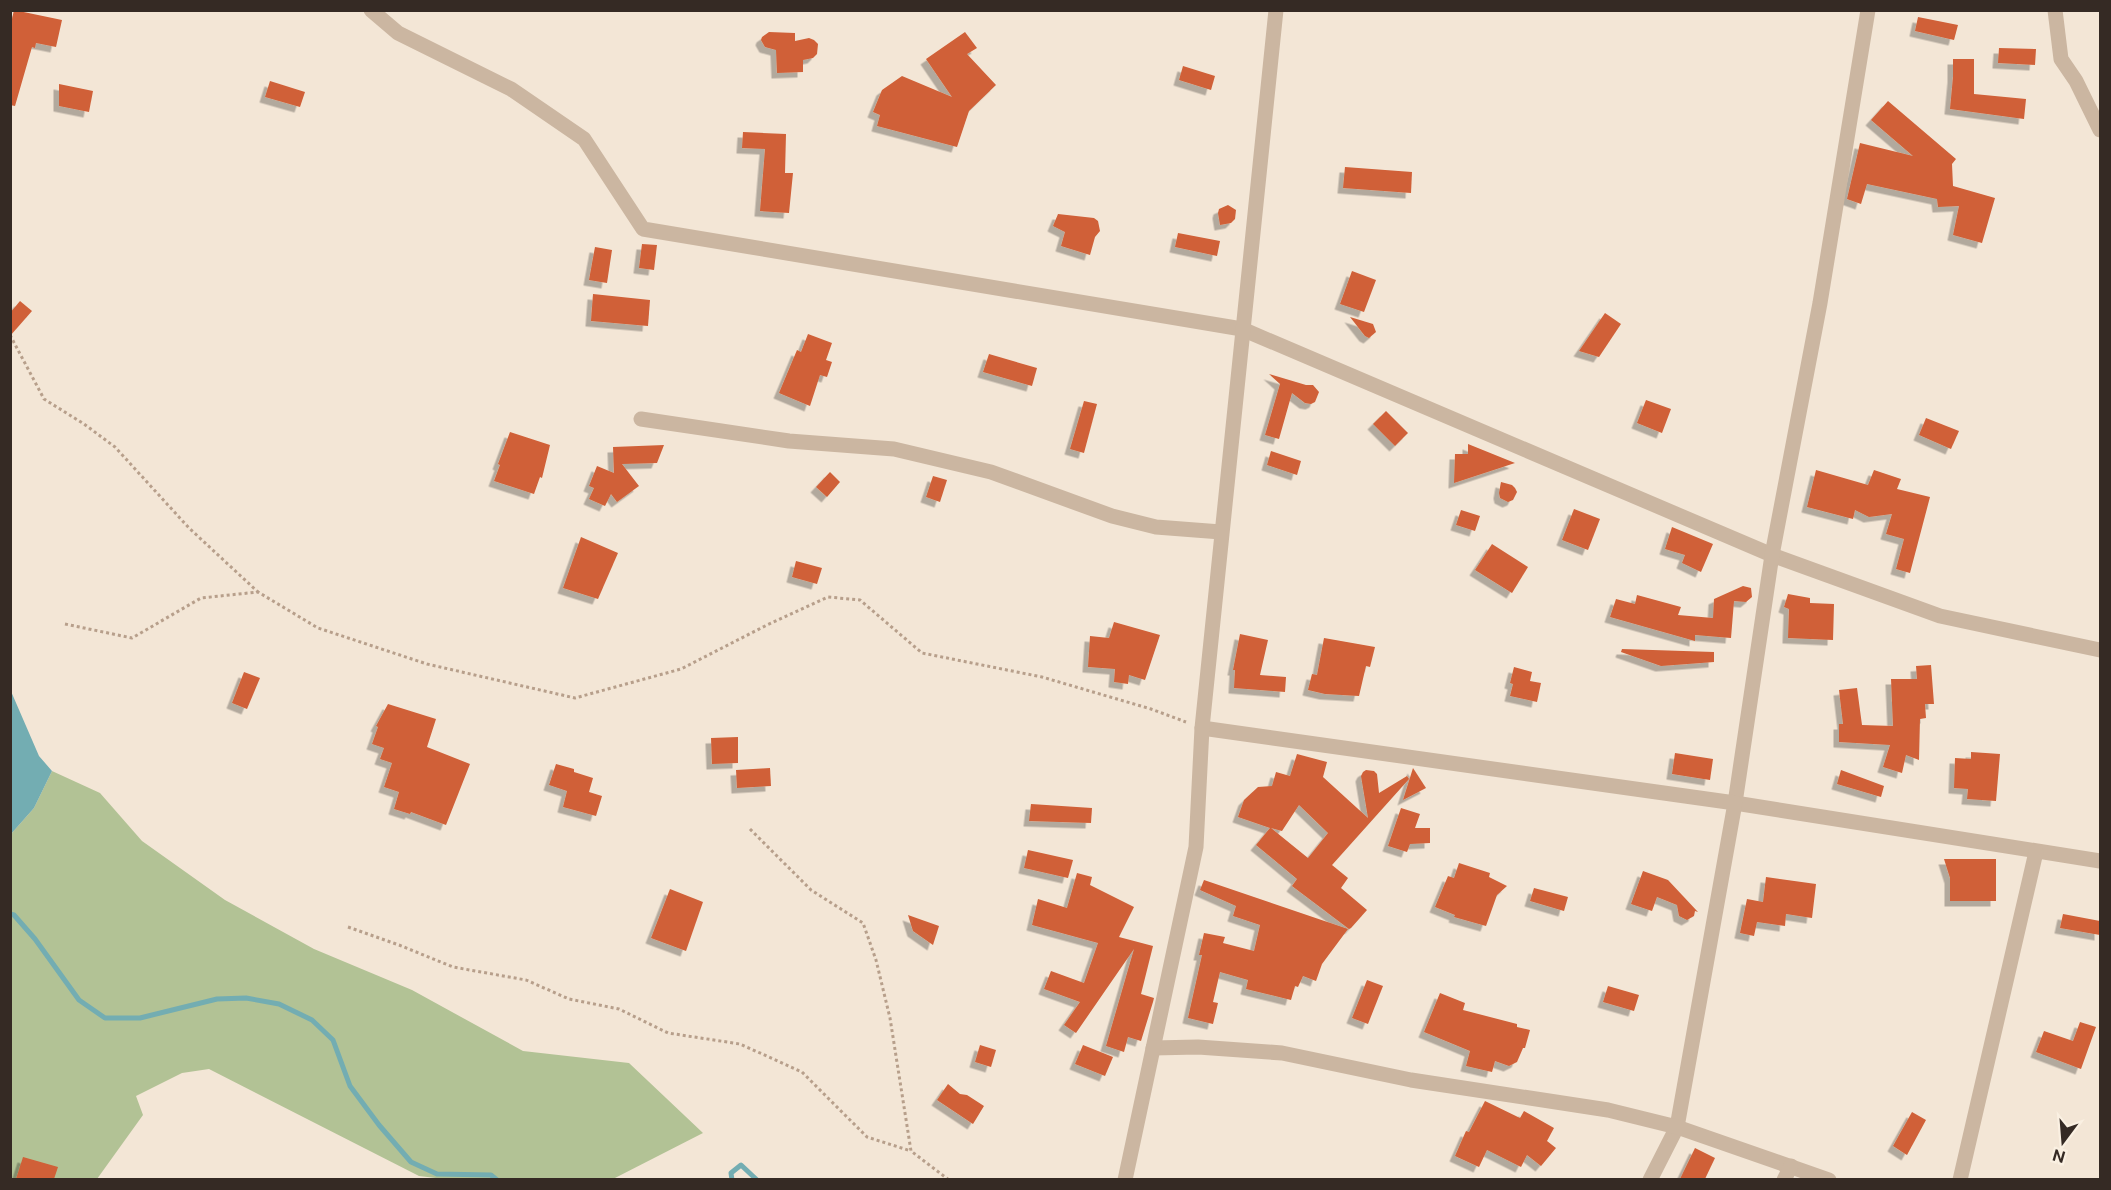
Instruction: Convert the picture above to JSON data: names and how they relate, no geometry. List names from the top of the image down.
{
  "north": "bottom"
}
